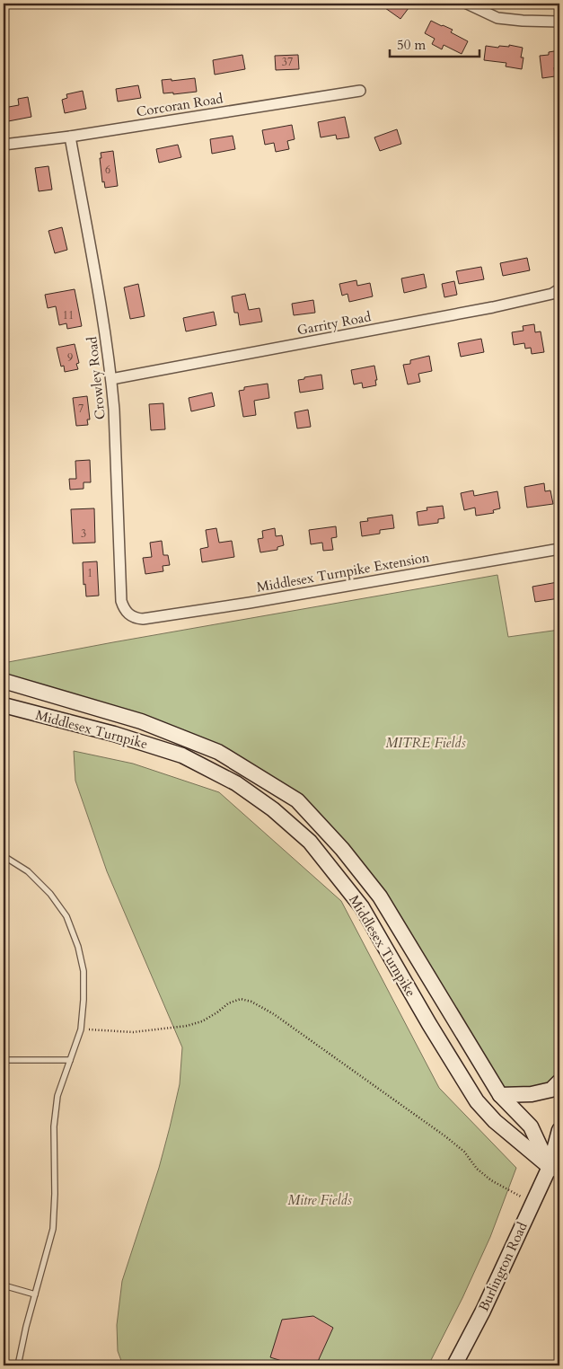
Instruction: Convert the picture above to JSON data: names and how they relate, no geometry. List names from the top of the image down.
{
  "streets": {
    "main road": ["Middlesex Turnpike", "Burlington Road"],
    "street": [
      "Corcoran Road",
      "Garrity Road",
      "Crowley Road",
      "Middlesex Turnpike Extension"
    ]
  },
  "crossings": [
    ["Corcoran Road", "Crowley Road"],
    ["Garrity Road", "Crowley Road"],
    ["Crowley Road", "Middlesex Turnpike Extension"],
    ["Middlesex Turnpike", "Burlington Road"]
  ],
  "parks": ["MITRE Fields", "Mitre Fields"],
  "house_numbers": [
    "37",
    "6",
    "11",
    "9",
    "7",
    "3",
    "1"
  ],
  "scale_bar": "50 m"
}
